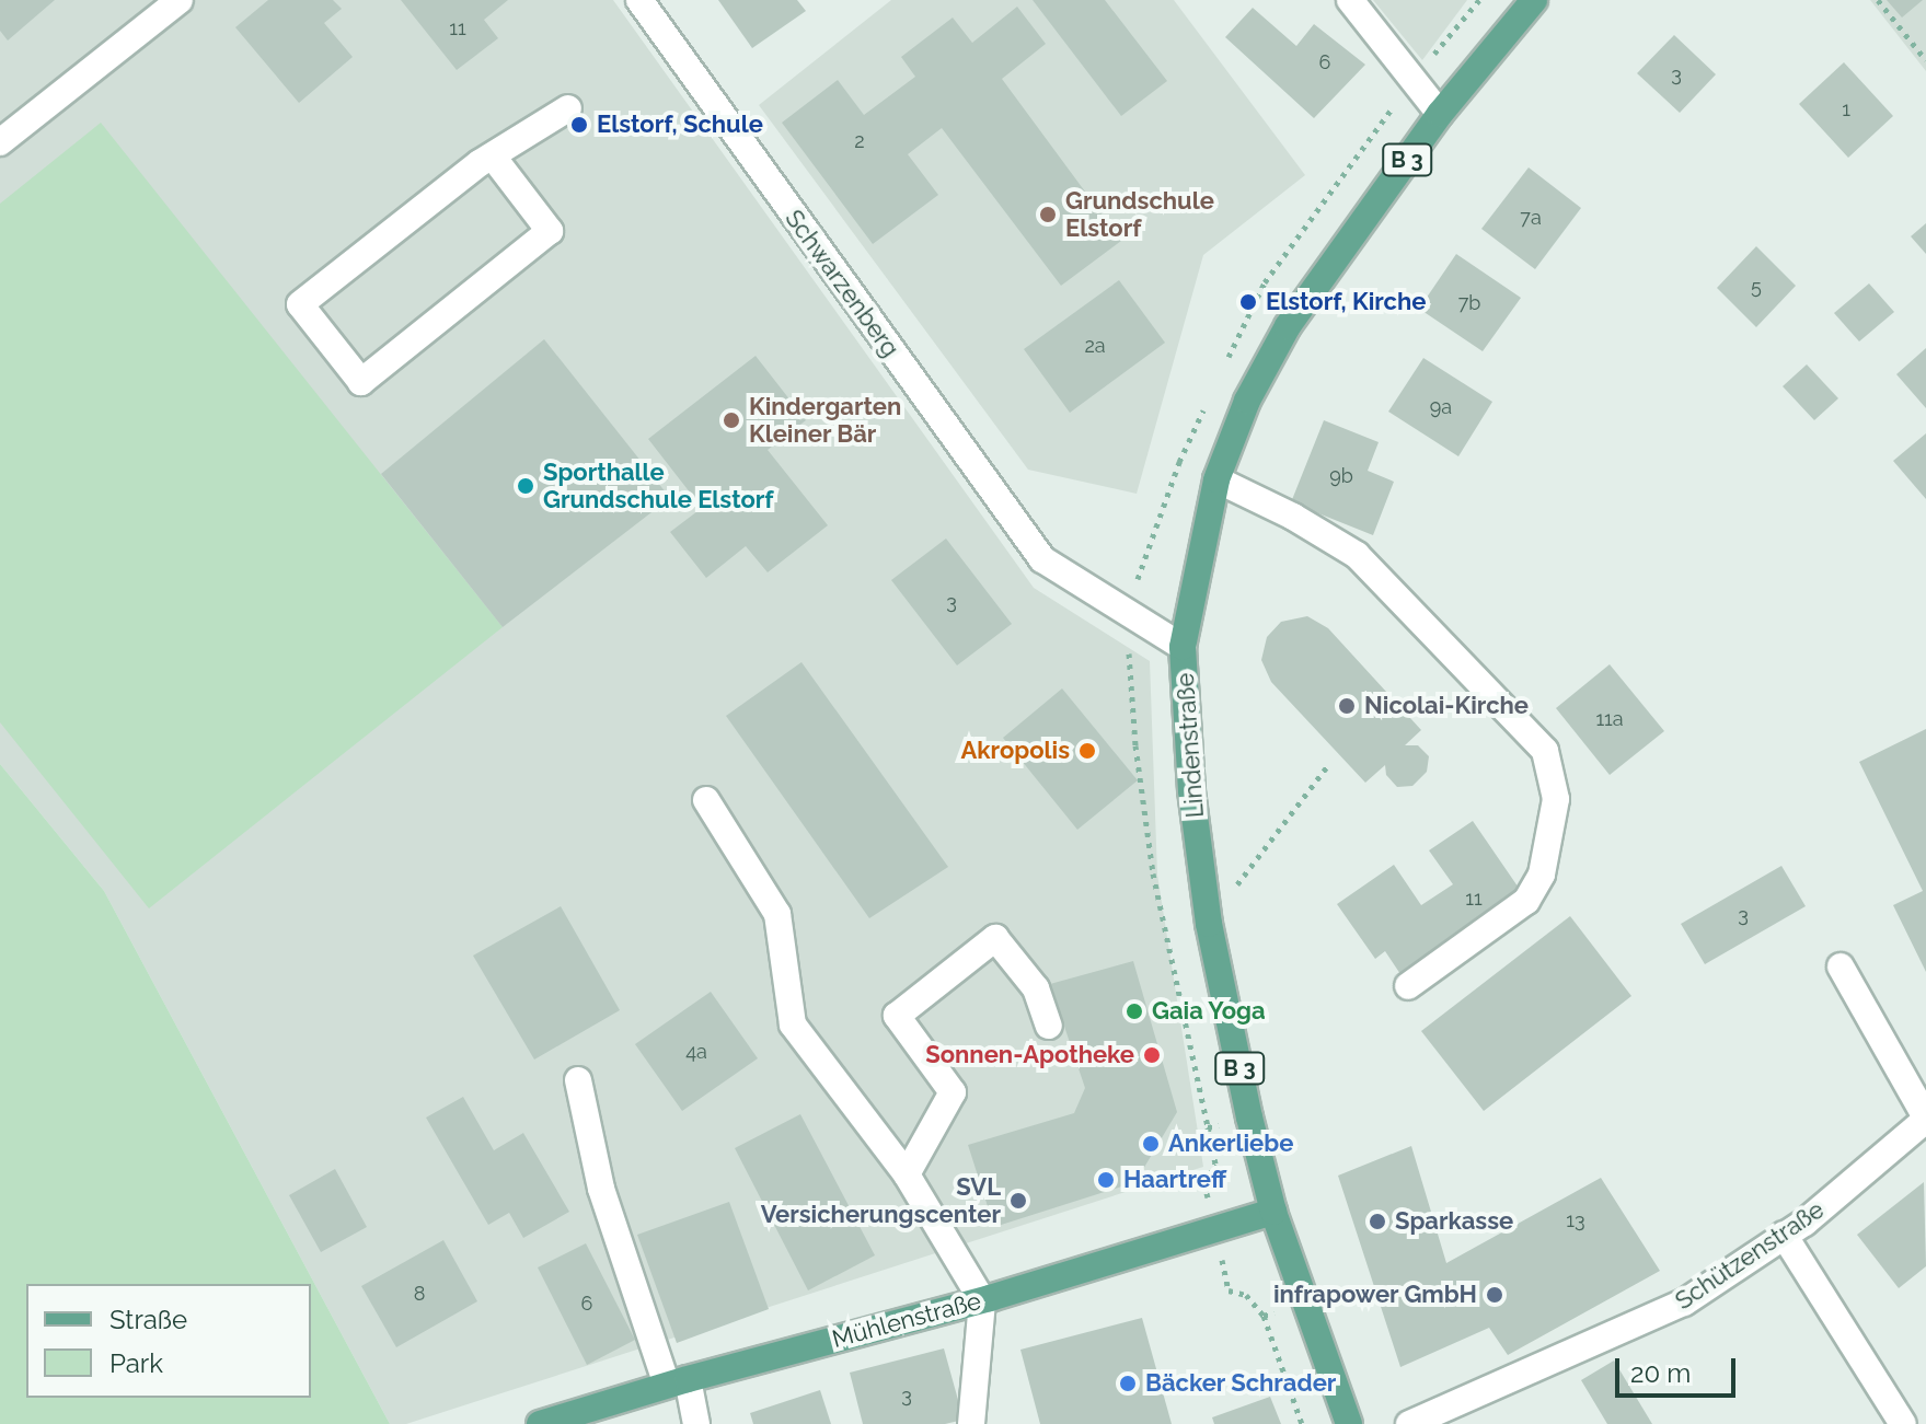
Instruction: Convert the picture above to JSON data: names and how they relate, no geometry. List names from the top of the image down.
{
  "streets": {
    "main road": ["B 3", "Lindenstraße", "Mühlenstraße"],
    "street": ["Schwarzenberg", "Schützenstraße"]
  },
  "crossings": [
    ["Schwarzenberg", "Lindenstraße"],
    ["Lindenstraße", "Mühlenstraße"]
  ],
  "places": [
    "Elstorf, Schule",
    "Grundschule Elstorf",
    "Elstorf, Kirche",
    "Kindergarten Kleiner Bär",
    "Sporthalle Grundschule Elstorf",
    "Nicolai-Kirche",
    "Akropolis",
    "Gaia Yoga",
    "Sonnen-Apotheke",
    "Ankerliebe",
    "Haartreff",
    "SVL Versicherungscenter",
    "Sparkasse",
    "infrapower GmbH",
    "Bäcker Schrader"
  ],
  "house_numbers": [
    "11",
    "6",
    "3",
    "1",
    "2",
    "7a",
    "5",
    "7b",
    "2a",
    "9a",
    "9b",
    "3",
    "11a",
    "11",
    "3",
    "4a",
    "13",
    "8",
    "6",
    "3"
  ],
  "legend": ["Straße", "Park"],
  "scale_bar": "20 m"
}
